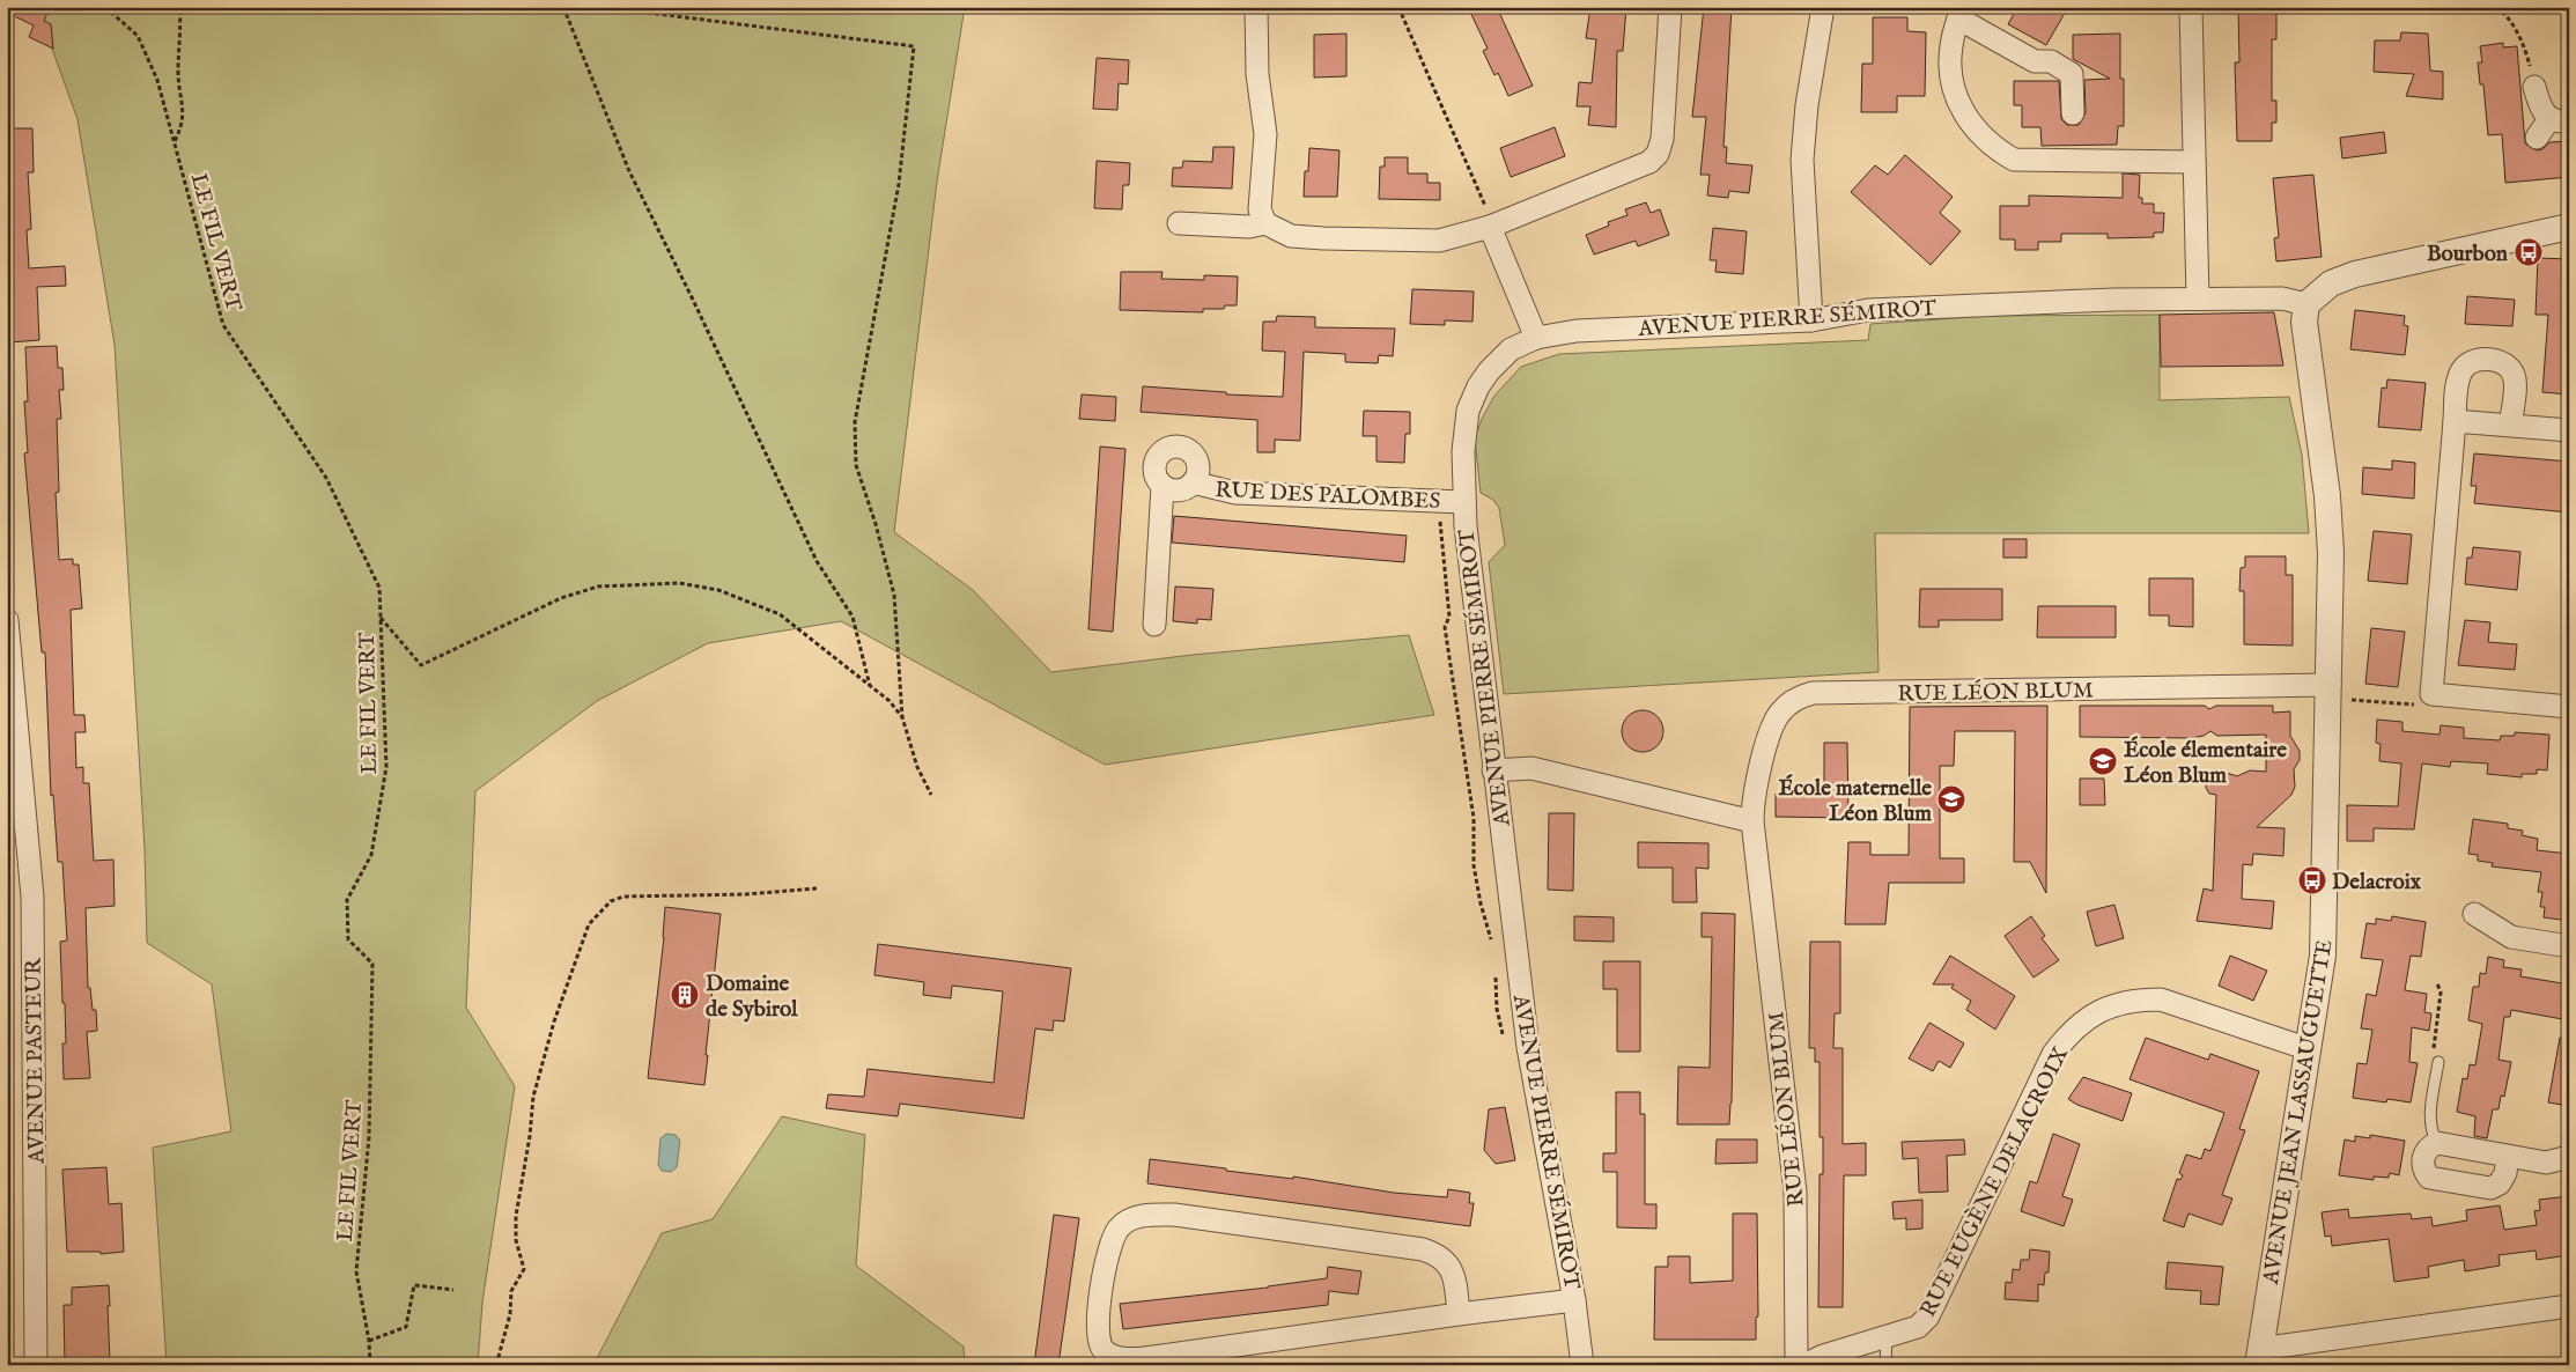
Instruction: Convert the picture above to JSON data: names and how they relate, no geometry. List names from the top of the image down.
{
  "streets": {
    "street": [
      "AVENUE PIERRE SÉMIROT",
      "RUE DES PALOMBES",
      "RUE LÉON BLUM",
      "AVENUE PASTEUR",
      "AVENUE JEAN LASSAUGUETTE",
      "RUE EUGÈNE DELACROIX"
    ],
    "path": ["LE FIL VERT"]
  },
  "crossings": [
    ["AVENUE PIERRE SÉMIROT", "RUE DES PALOMBES"],
    ["AVENUE PIERRE SÉMIROT", "AVENUE JEAN LASSAUGUETTE"],
    ["RUE LÉON BLUM", "AVENUE JEAN LASSAUGUETTE"],
    ["AVENUE JEAN LASSAUGUETTE", "RUE EUGÈNE DELACROIX"]
  ],
  "places": {
    "bus stop": ["Bourbon", "Delacroix"],
    "school or university": ["École élementaire Léon Blum", "École maternelle Léon Blum"],
    "building": ["Domaine de Sybirol"]
  }
}
